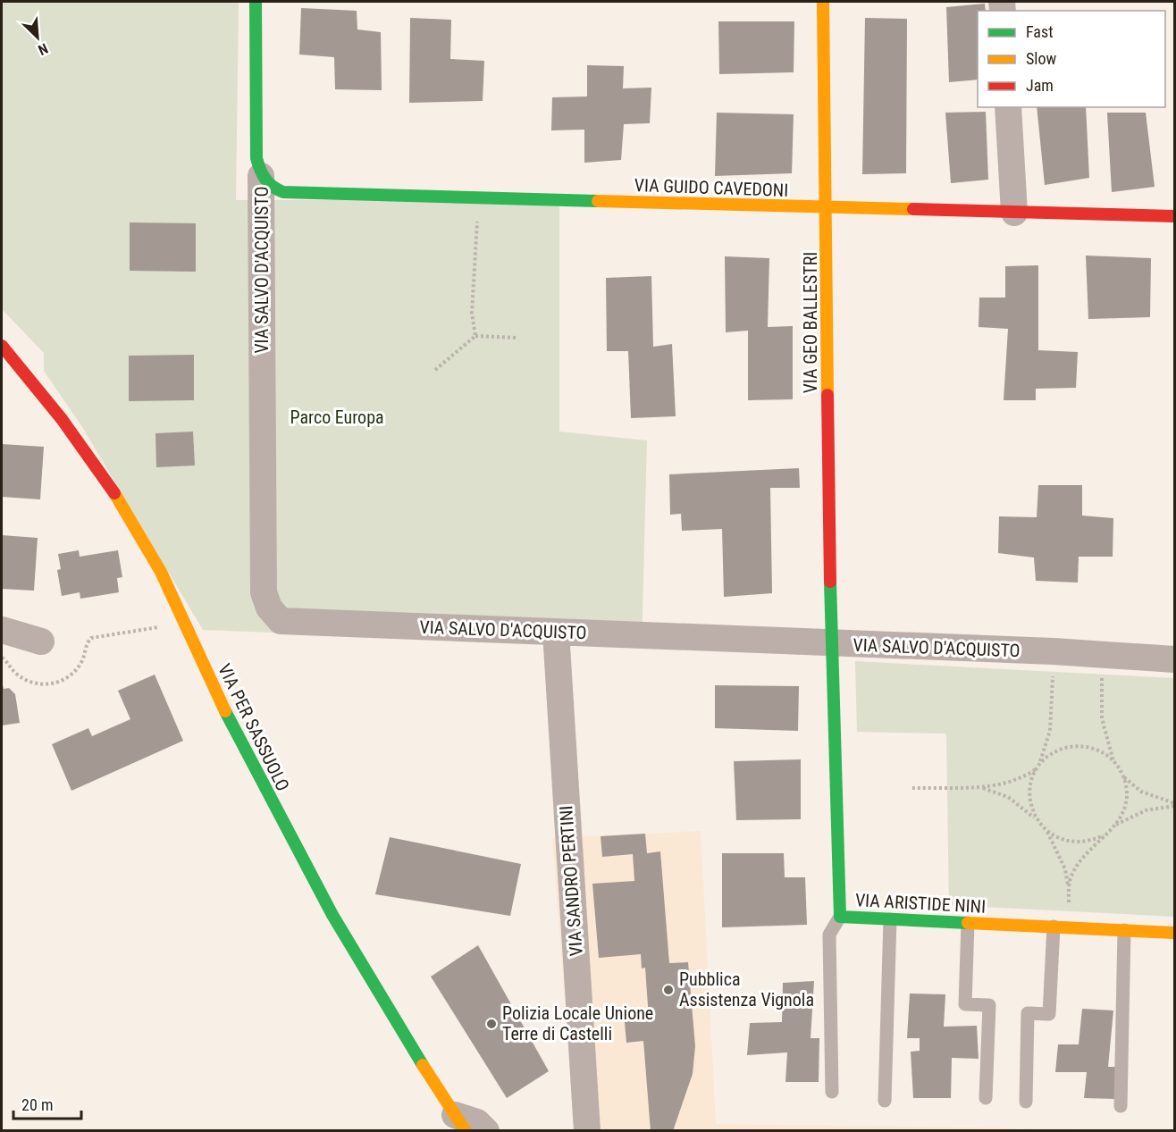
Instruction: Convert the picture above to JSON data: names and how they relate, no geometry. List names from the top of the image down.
{
  "streets": {
    "street": [
      "VIA GUIDO CAVEDONI",
      "VIA SALVO D'ACQUISTO",
      "VIA GEO BALLESTRI",
      "VIA PER SASSUOLO",
      "VIA SANDRO PERTINI",
      "VIA ARISTIDE NINI"
    ]
  },
  "crossings": [
    ["VIA GUIDO CAVEDONI", "VIA SALVO D'ACQUISTO"],
    ["VIA GUIDO CAVEDONI", "VIA GEO BALLESTRI"],
    ["VIA SALVO D'ACQUISTO", "VIA GEO BALLESTRI"],
    ["VIA SALVO D'ACQUISTO", "VIA SANDRO PERTINI"],
    ["VIA SALVO D'ACQUISTO", "VIA ARISTIDE NINI"],
    ["VIA GEO BALLESTRI", "VIA ARISTIDE NINI"]
  ],
  "parks": ["Parco Europa"],
  "places": ["Pubblica Assistenza Vignola", "Polizia Locale Unione Terre di Castelli"],
  "legend": ["Fast", "Slow", "Jam"],
  "scale_bar": "20 m",
  "north": "bottom right"
}
